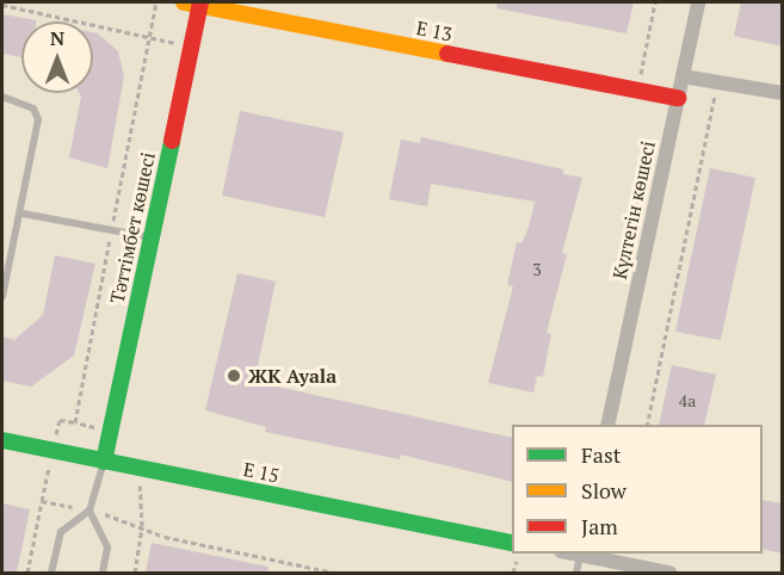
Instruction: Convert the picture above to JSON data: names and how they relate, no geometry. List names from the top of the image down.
{
  "streets": {
    "street": [
      "E 13",
      "Күлтегін көшесі",
      "Тәттімбет көшесі",
      "E 15"
    ]
  },
  "crossings": [
    ["E 13", "Күлтегін көшесі"],
    ["E 13", "Тәттімбет көшесі"],
    ["Тәттімбет көшесі", "E 15"]
  ],
  "places": ["ЖК Ayala"],
  "house_numbers": ["3", "4а"],
  "legend": ["Fast", "Slow", "Jam"],
  "north": "top"
}
